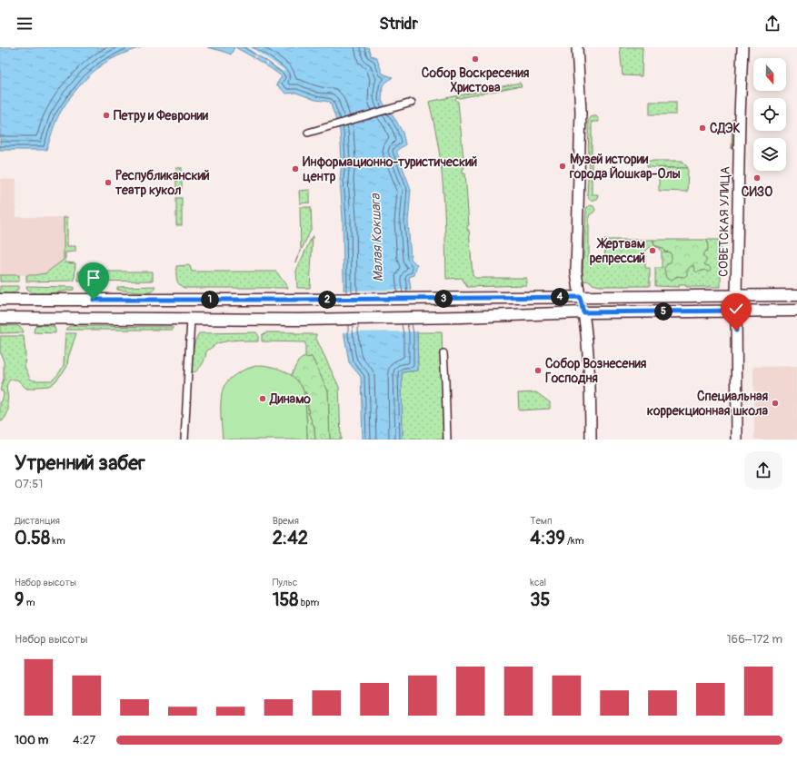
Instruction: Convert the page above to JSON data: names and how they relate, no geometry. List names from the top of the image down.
{
  "streets": {
    "main road": ["СОВЕТСКАЯ УЛИЦА"]
  },
  "water": ["Малая Кокшага"],
  "places": [
    "Собор Воскресения Христова",
    "Петру и Февронии",
    "СДЭК",
    "Музей истории города Йошкар-Олы",
    "Информационно-туристический центр",
    "СИЗО",
    "Республиканский театр кукол",
    "Жертвам репрессий",
    "Собор Вознесения Господня",
    "Динамо",
    "Специальная коррекционная школа"
  ],
  "north": "bottom",
  "page": {
    "header": "Stridr",
    "pins": [
      "4",
      "3",
      "1",
      "2",
      "5"
    ],
    "heading": ["Утренний забег", "07:51"],
    "stats": [
      ["Дистанция", "0.58 km"],
      ["Время", "2:42"],
      ["Темп", "4:39 /km"],
      ["Набор высоты", "9 m"],
      ["Пульс", "158 bpm"],
      ["kcal", "35"]
    ],
    "chart": ["Набор высоты", "166–172 m"],
    "list": [
      {
        "name": "100 m",
        "note": "4:27"
      }
    ]
  }
}
